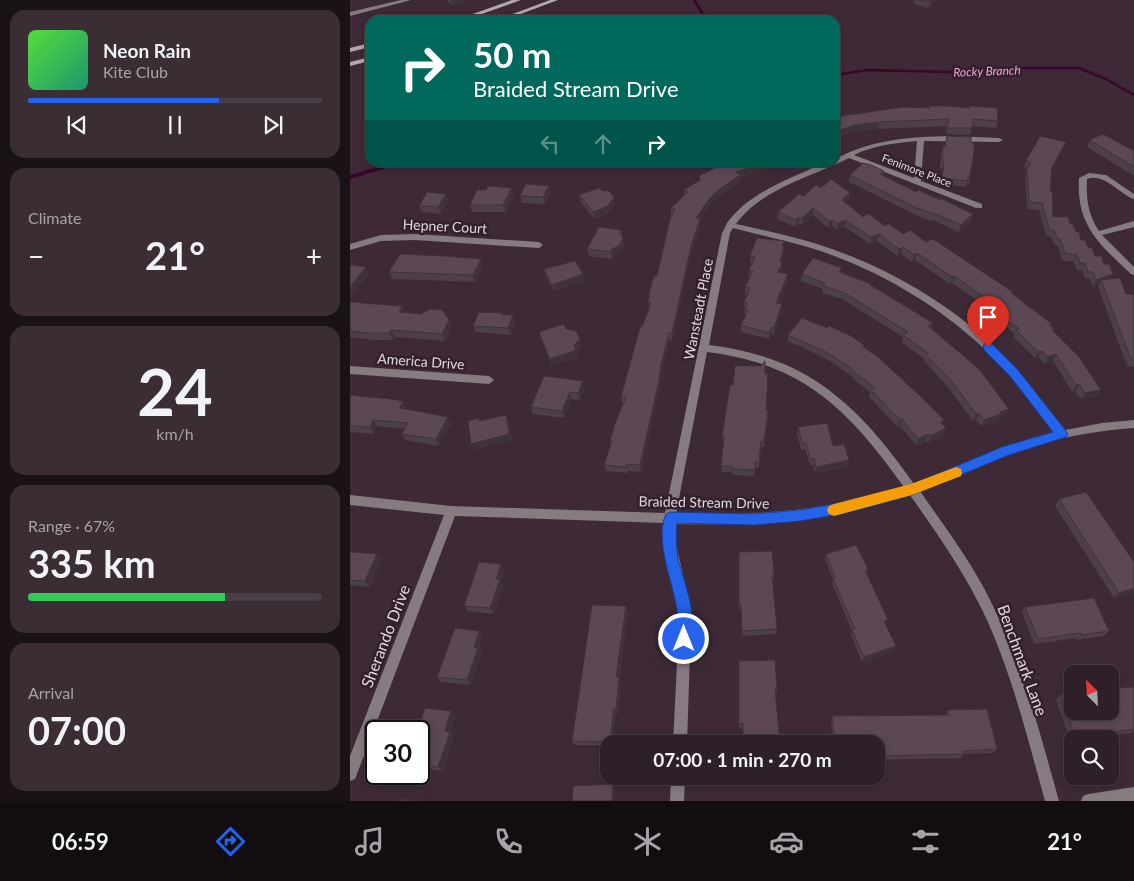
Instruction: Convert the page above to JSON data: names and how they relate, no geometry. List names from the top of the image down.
{
  "streets": {
    "street": [
      "Fenimore Place",
      "Hepner Court",
      "Wansteadt Place",
      "America Drive",
      "Braided Stream Drive",
      "Sherando Drive",
      "Benchmark Lane"
    ]
  },
  "crossings": [
    ["Fenimore Place", "Wansteadt Place"],
    ["Wansteadt Place", "Braided Stream Drive"],
    ["Wansteadt Place", "Benchmark Lane"],
    ["Braided Stream Drive", "Sherando Drive"],
    ["Braided Stream Drive", "Benchmark Lane"]
  ],
  "water": ["Rocky Branch"],
  "north": "top left",
  "page": {
    "turn": ["50 m", "Braided Stream Drive"],
    "song": ["Neon Rain", "Kite Club"],
    "tile": [
      "Climate",
      ["24", "km/h"],
      ["Range · 67%", "335 km"],
      ["Arrival", "07:00"]
    ],
    "heat": ["−", "21°", "+"],
    "limit": "30",
    "trip": "07:00 · 1 min · 270 m",
    "tabs": ["06:59", "21°"]
  }
}
